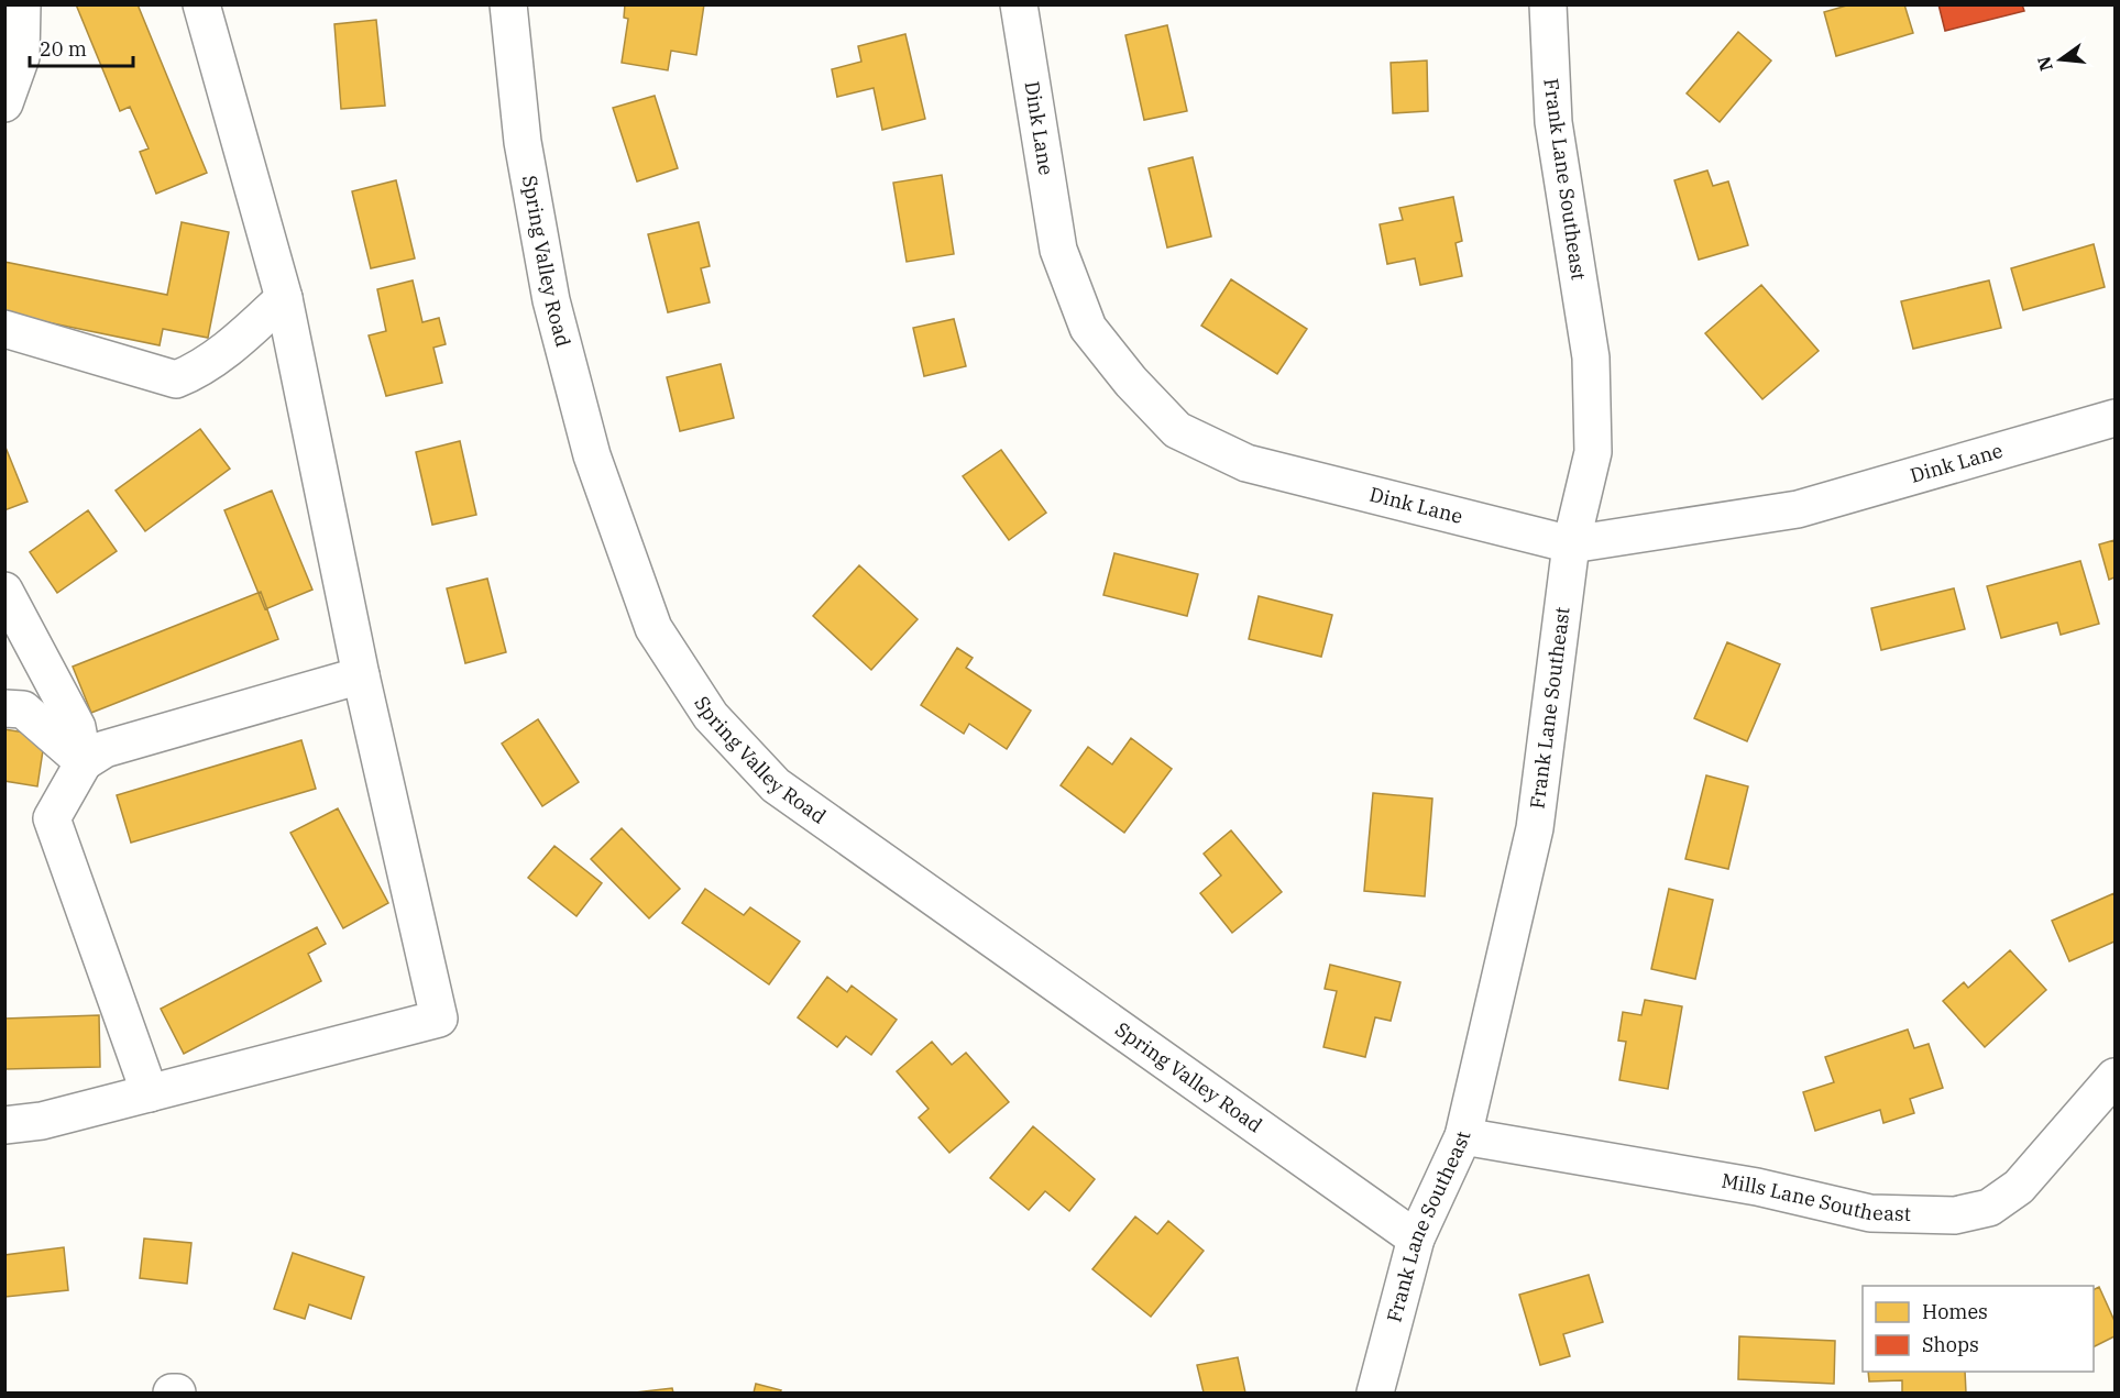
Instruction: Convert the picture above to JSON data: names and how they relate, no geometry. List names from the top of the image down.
{
  "streets": {
    "street": [
      "Dink Lane",
      "Frank Lane Southeast",
      "Spring Valley Road",
      "Mills Lane Southeast"
    ]
  },
  "crossings": [
    ["Dink Lane", "Frank Lane Southeast"],
    ["Frank Lane Southeast", "Spring Valley Road"],
    ["Frank Lane Southeast", "Mills Lane Southeast"]
  ],
  "legend": ["Homes", "Shops"],
  "scale_bar": "20 m",
  "north": "left"
}
